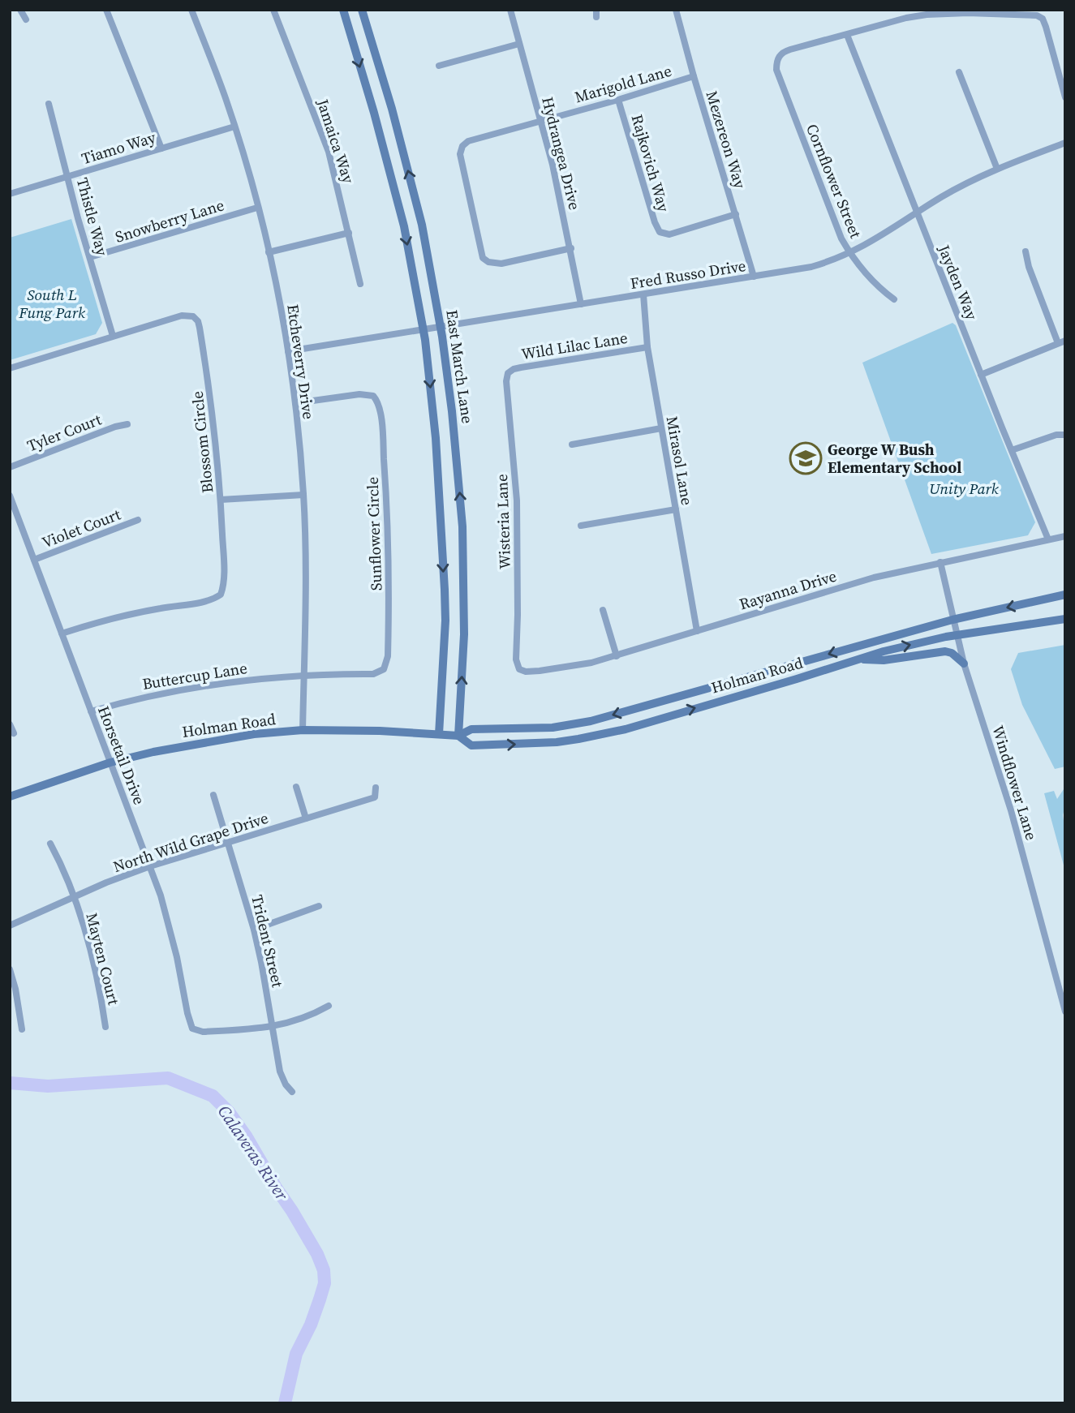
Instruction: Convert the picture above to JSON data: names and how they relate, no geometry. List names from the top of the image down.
{
  "streets": {
    "main road": ["East March Lane", "Holman Road"],
    "street": [
      "Marigold Lane",
      "Mezereon Way",
      "Jamaica Way",
      "Tiamo Way",
      "Hydrangea Drive",
      "Rajkovich Way",
      "Cornflower Street",
      "Thistle Way",
      "Snowberry Lane",
      "Fred Russo Drive",
      "Jayden Way",
      "Wild Lilac Lane",
      "Etcheverry Drive",
      "Tyler Court",
      "Blossom Circle",
      "Mirasol Lane",
      "Wisteria Lane",
      "Violet Court",
      "Sunflower Circle",
      "Rayanna Drive",
      "Buttercup Lane",
      "Horsetail Drive",
      "Windflower Lane",
      "North Wild Grape Drive",
      "Trident Street",
      "Mayten Court"
    ]
  },
  "crossings": [
    ["Marigold Lane", "Mezereon Way"],
    ["Marigold Lane", "Hydrangea Drive"],
    ["Marigold Lane", "Rajkovich Way"],
    ["Mezereon Way", "Rajkovich Way"],
    ["Mezereon Way", "Fred Russo Drive"],
    ["Tiamo Way", "Thistle Way"],
    ["Tiamo Way", "Etcheverry Drive"],
    ["Hydrangea Drive", "Fred Russo Drive"],
    ["Cornflower Street", "Fred Russo Drive"],
    ["Cornflower Street", "Jayden Way"],
    ["Thistle Way", "Snowberry Lane"],
    ["Thistle Way", "Blossom Circle"],
    ["Snowberry Lane", "Etcheverry Drive"],
    ["Fred Russo Drive", "Jayden Way"],
    ["Fred Russo Drive", "Etcheverry Drive"],
    ["Fred Russo Drive", "East March Lane"],
    ["Fred Russo Drive", "Mirasol Lane"],
    ["Jayden Way", "Rayanna Drive"],
    ["Wild Lilac Lane", "Mirasol Lane"],
    ["Wild Lilac Lane", "Wisteria Lane"],
    ["Etcheverry Drive", "Sunflower Circle"],
    ["Etcheverry Drive", "Holman Road"],
    ["Etcheverry Drive", "Buttercup Lane"],
    ["East March Lane", "Holman Road"],
    ["Blossom Circle", "Horsetail Drive"],
    ["Mirasol Lane", "Rayanna Drive"],
    ["Wisteria Lane", "Rayanna Drive"],
    ["Violet Court", "Horsetail Drive"],
    ["Sunflower Circle", "Buttercup Lane"],
    ["Rayanna Drive", "Windflower Lane"],
    ["Holman Road", "Horsetail Drive"],
    ["Holman Road", "Windflower Lane"],
    ["Buttercup Lane", "Horsetail Drive"],
    ["Horsetail Drive", "North Wild Grape Drive"],
    ["Horsetail Drive", "Trident Street"],
    ["North Wild Grape Drive", "Trident Street"],
    ["North Wild Grape Drive", "Mayten Court"]
  ],
  "water": ["Calaveras River"],
  "parks": ["South L Fung Park", "Unity Park"],
  "places": {
    "school or university": ["George W Bush Elementary School"]
  }
}
